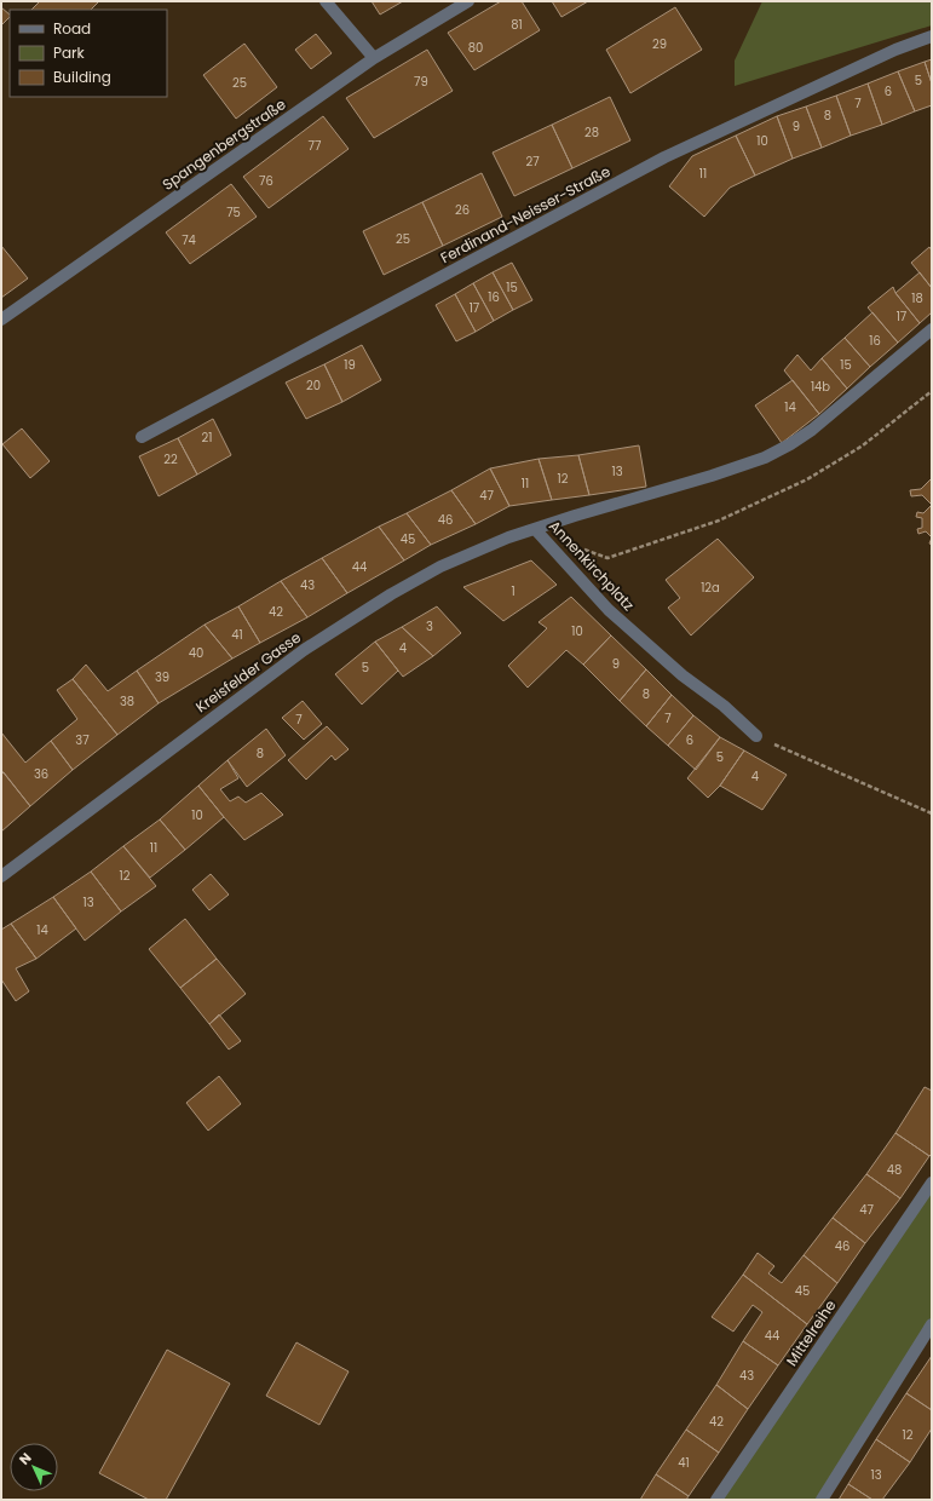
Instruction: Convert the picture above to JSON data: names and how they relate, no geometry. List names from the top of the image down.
{
  "streets": {
    "street": [
      "Spangenbergstraße",
      "Ferdinand-Neisser-Straße",
      "Annenkirchplatz",
      "Kreisfelder Gasse",
      "Mittelreihe"
    ]
  },
  "crossings": [
    ["Annenkirchplatz", "Kreisfelder Gasse"]
  ],
  "house_numbers": [
    "81",
    "29",
    "80",
    "5",
    "79",
    "25",
    "6",
    "7",
    "8",
    "9",
    "28",
    "10",
    "77",
    "27",
    "11",
    "76",
    "26",
    "75",
    "25",
    "74",
    "15",
    "16",
    "18",
    "17",
    "17",
    "16",
    "19",
    "15",
    "20",
    "14b",
    "14",
    "21",
    "22",
    "13",
    "12",
    "11",
    "47",
    "46",
    "45",
    "44",
    "43",
    "12a",
    "1",
    "42",
    "3",
    "10",
    "41",
    "4",
    "40",
    "9",
    "5",
    "39",
    "8",
    "38",
    "7",
    "7",
    "37",
    "6",
    "8",
    "5",
    "36",
    "4",
    "10",
    "11",
    "12",
    "13",
    "14",
    "48",
    "47",
    "46",
    "45",
    "44",
    "43",
    "42",
    "12",
    "41",
    "13"
  ],
  "legend": ["Road", "Park", "Building"],
  "north": "top left"
}
